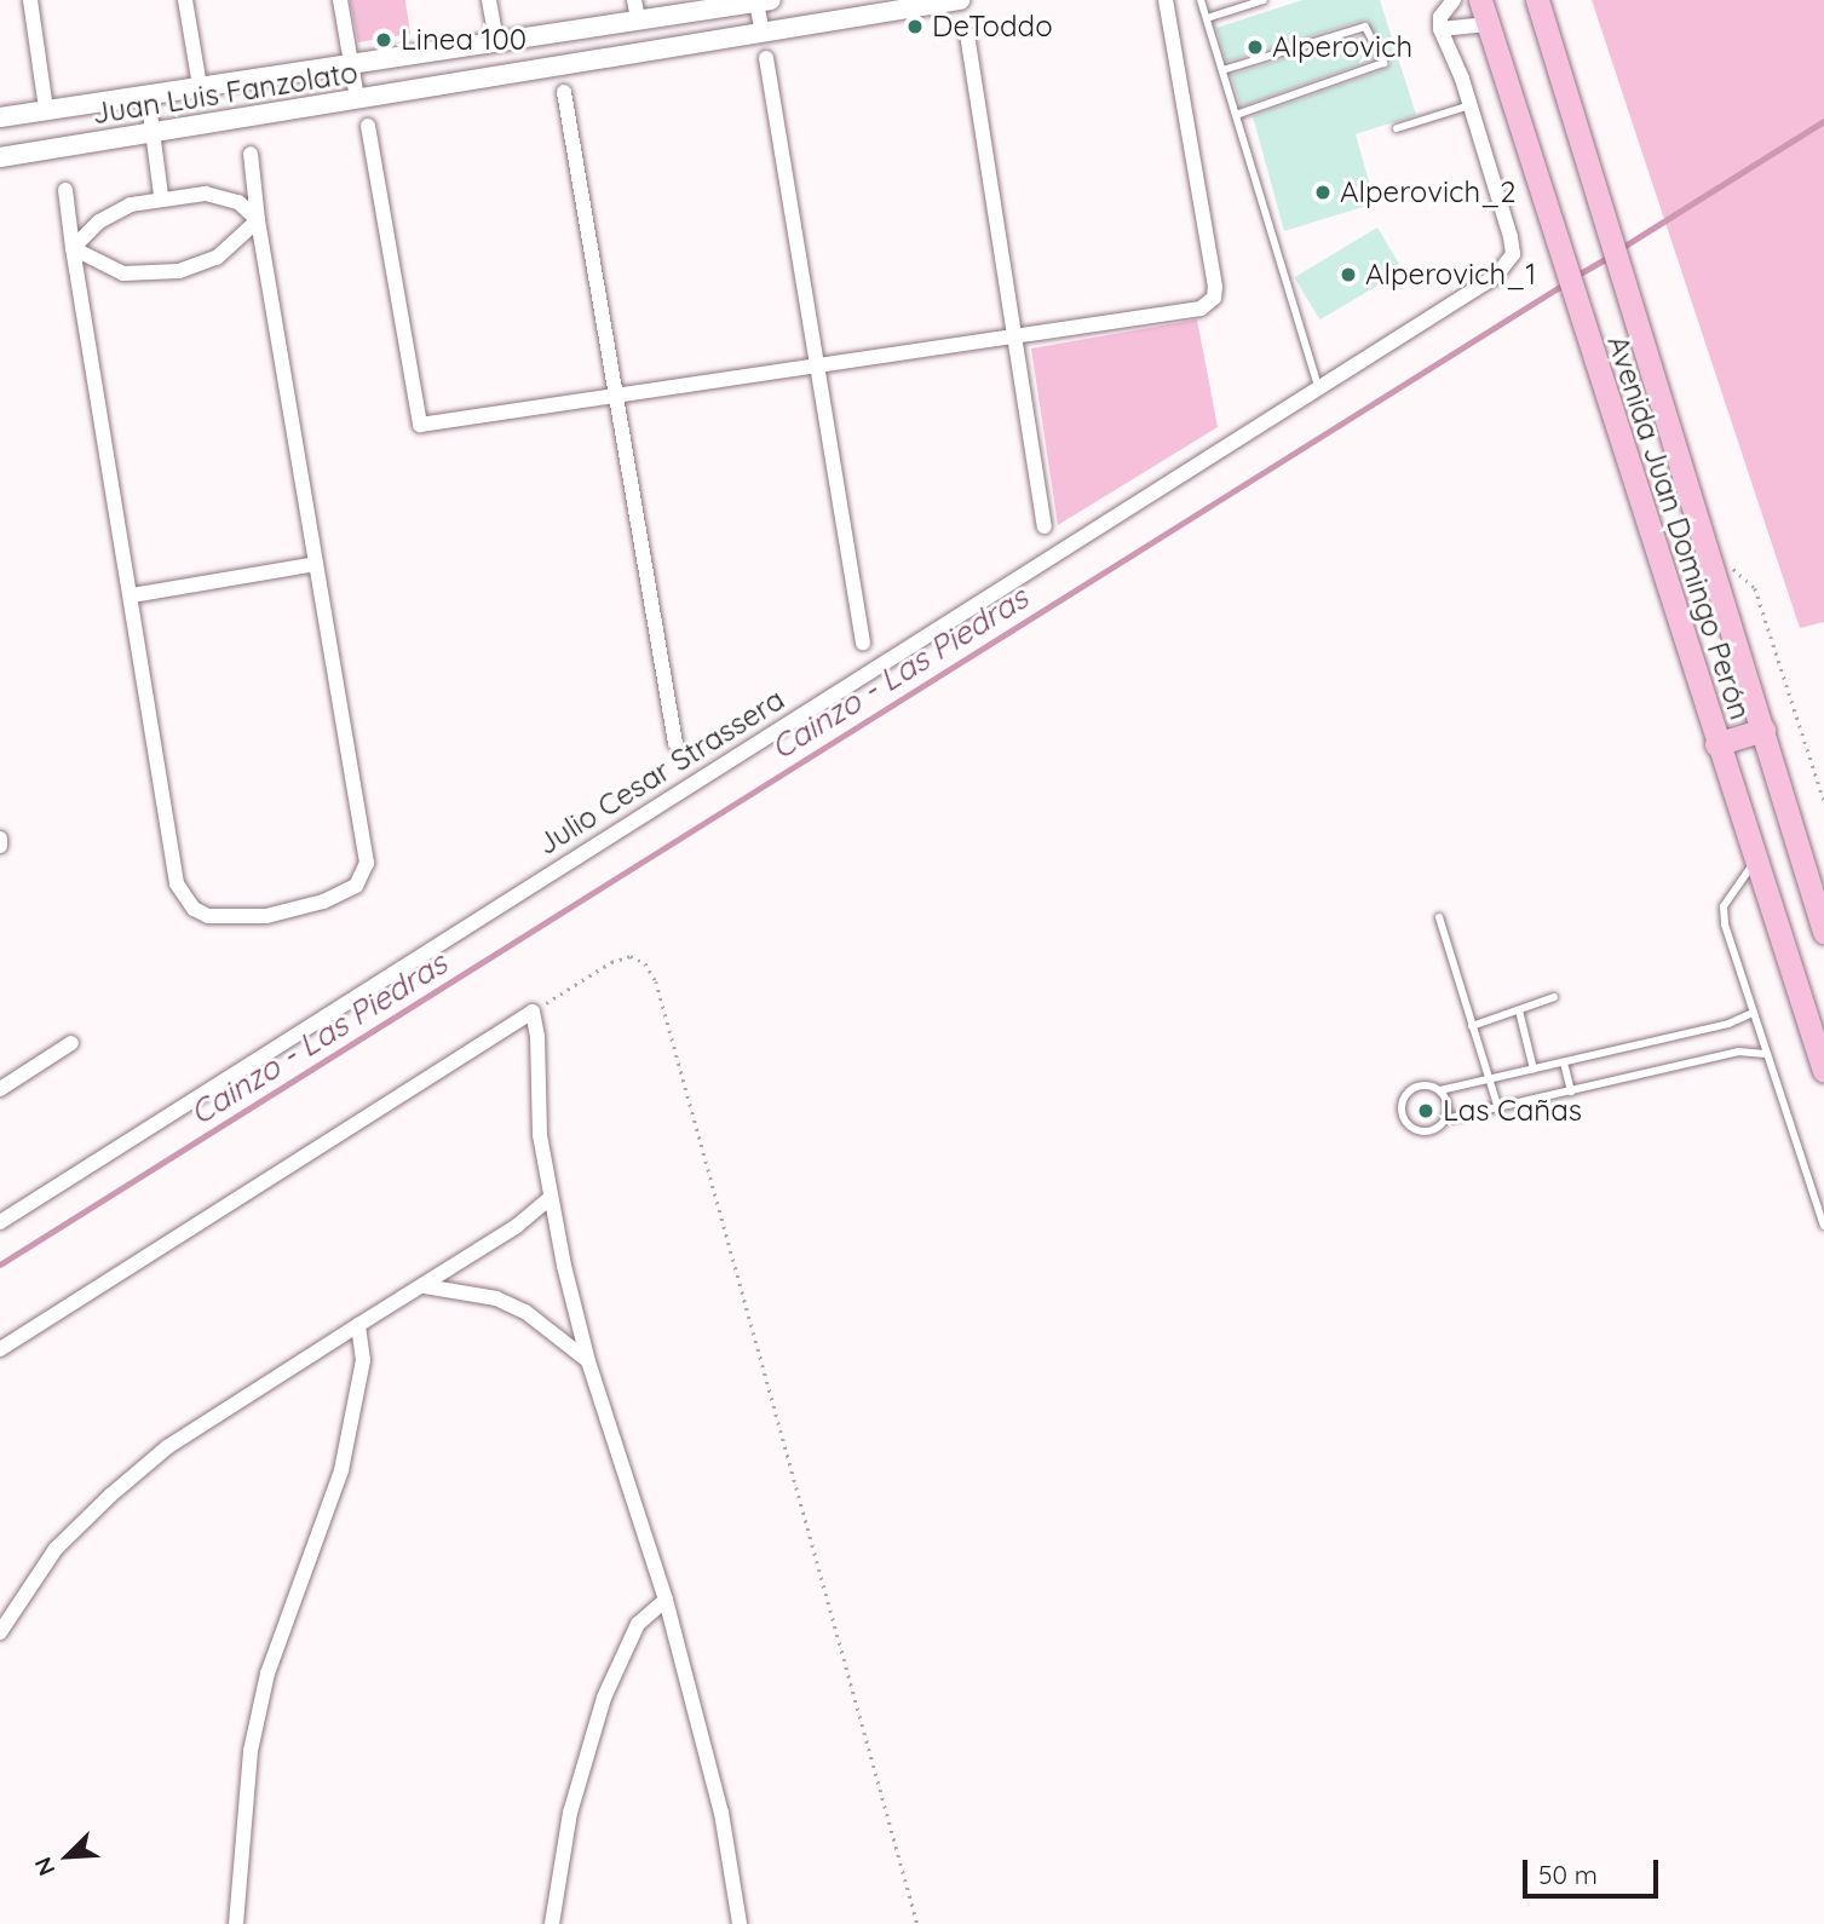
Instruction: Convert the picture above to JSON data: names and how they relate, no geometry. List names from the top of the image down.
{
  "streets": {
    "main road": ["Avenida Juan Domingo Perón"],
    "street": ["Juan Luis Fanzolato", "Julio Cesar Strassera"]
  },
  "water": ["Cainzo - Las Piedras"],
  "places": [
    "DeToddo",
    "Linea 100",
    "Alperovich",
    "Alperovich_2",
    "Alperovich_1",
    "Las Cañas"
  ],
  "scale_bar": "50 m",
  "north": "bottom left"
}
